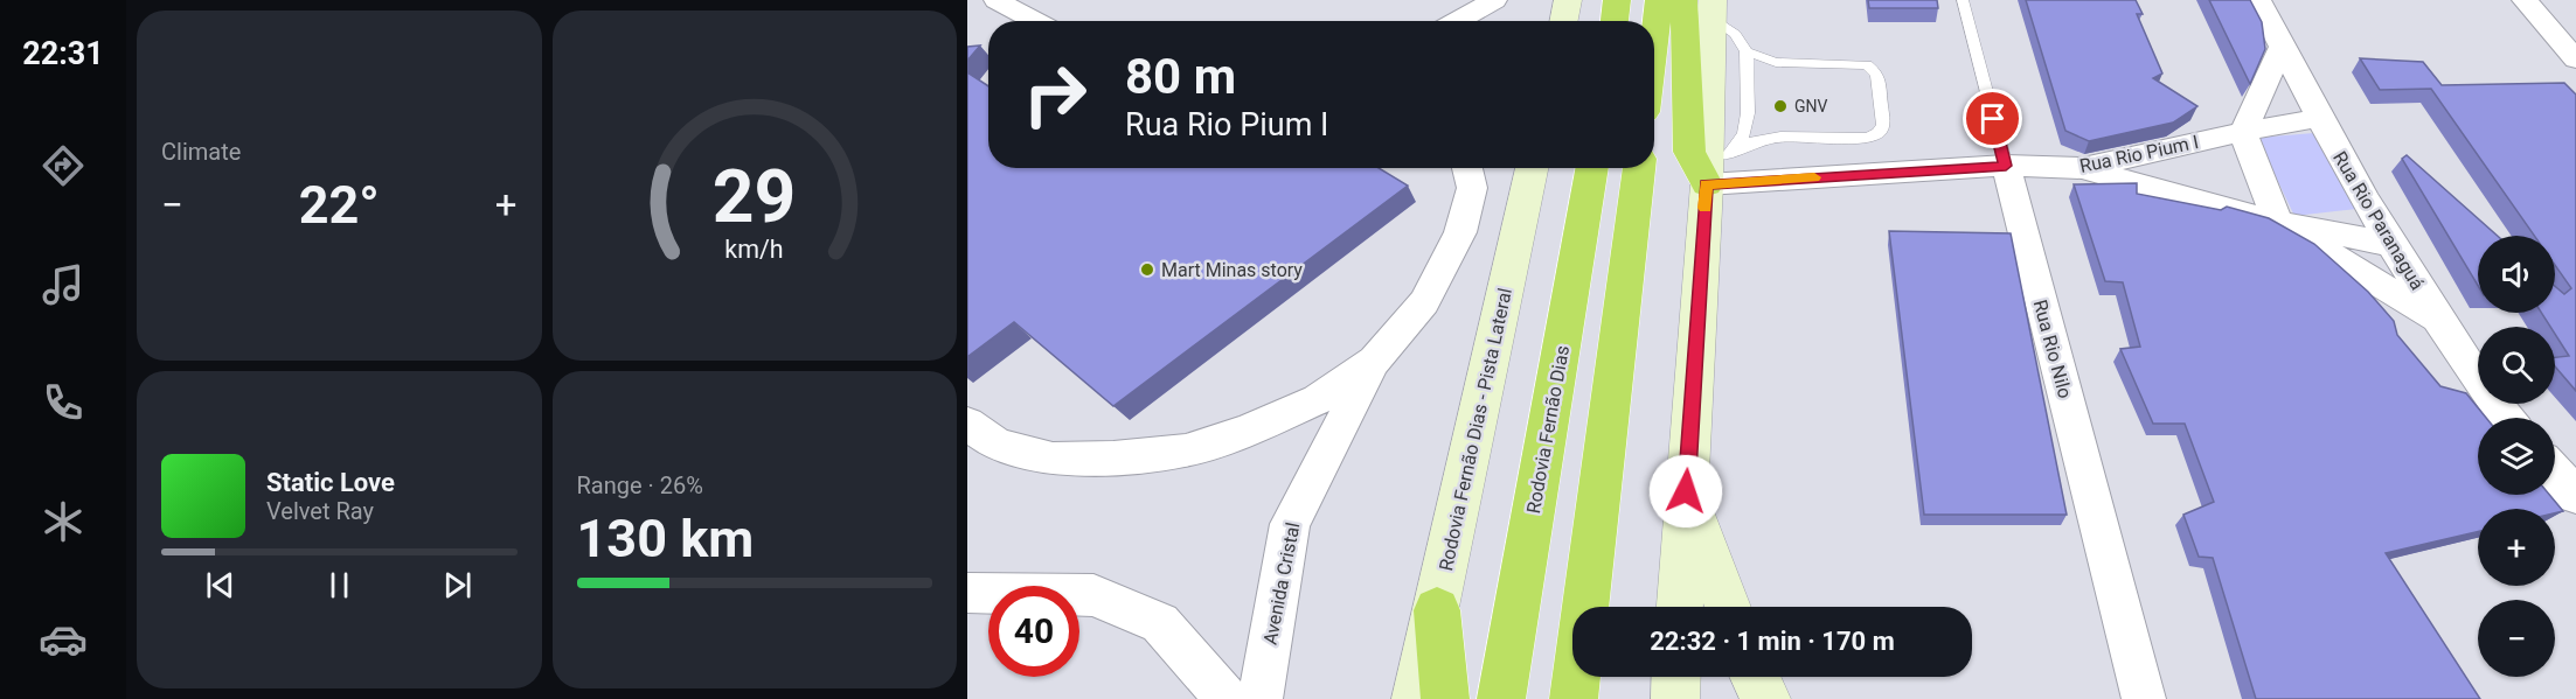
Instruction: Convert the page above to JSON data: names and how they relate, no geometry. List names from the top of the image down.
{
  "streets": {
    "highway": ["Rodovia Fernão Dias"],
    "street": [
      "Rua Rio Pium I",
      "Rua Rio Paranaguá",
      "Rua Rio Nilo",
      "Rodovia Fernão Dias - Pista Lateral",
      "Avenida Cristal"
    ]
  },
  "crossings": [
    ["Rua Rio Pium I", "Rua Rio Paranaguá"],
    ["Rua Rio Pium I", "Rua Rio Nilo"]
  ],
  "places": ["GNV", "Mart Minas story"],
  "page": {
    "tabs": "22:31",
    "tile": [
      "Climate",
      ["Range · 26%", "130 km"]
    ],
    "turn": ["80 m", "Rua Rio Pium I"],
    "heat": ["−", "22°", "+"],
    "map_buttons": ["+", "−"],
    "song": ["Static Love", "Velvet Ray"],
    "limit": "40",
    "trip": "22:32 · 1 min · 170 m",
    "gauge": ["29", "km/h"]
  }
}
